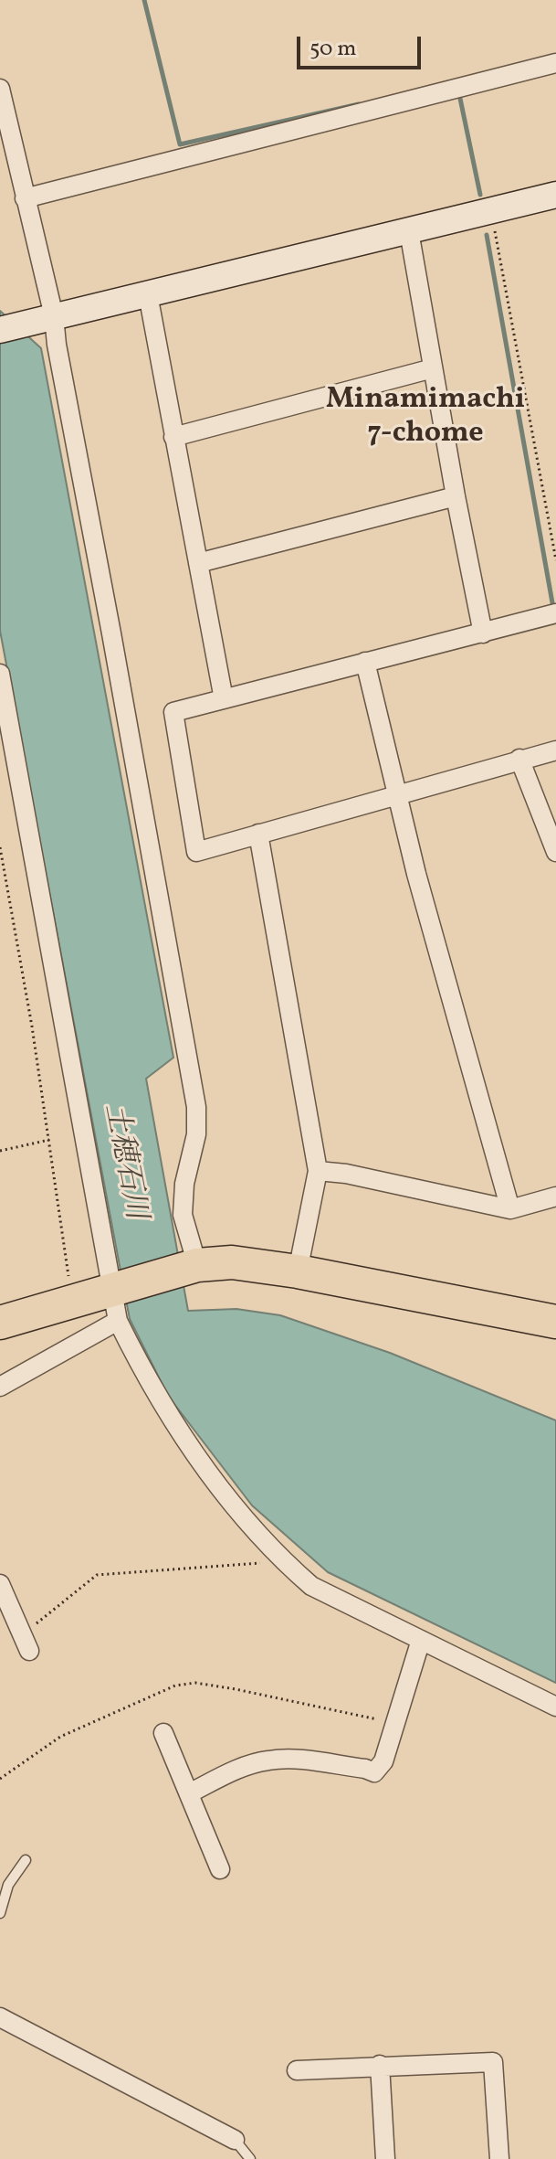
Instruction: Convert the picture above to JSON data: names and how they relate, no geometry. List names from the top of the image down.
{
  "districts": ["Minamimachi 7-chome"],
  "water": ["土穂石川"],
  "scale_bar": "50 m"
}
